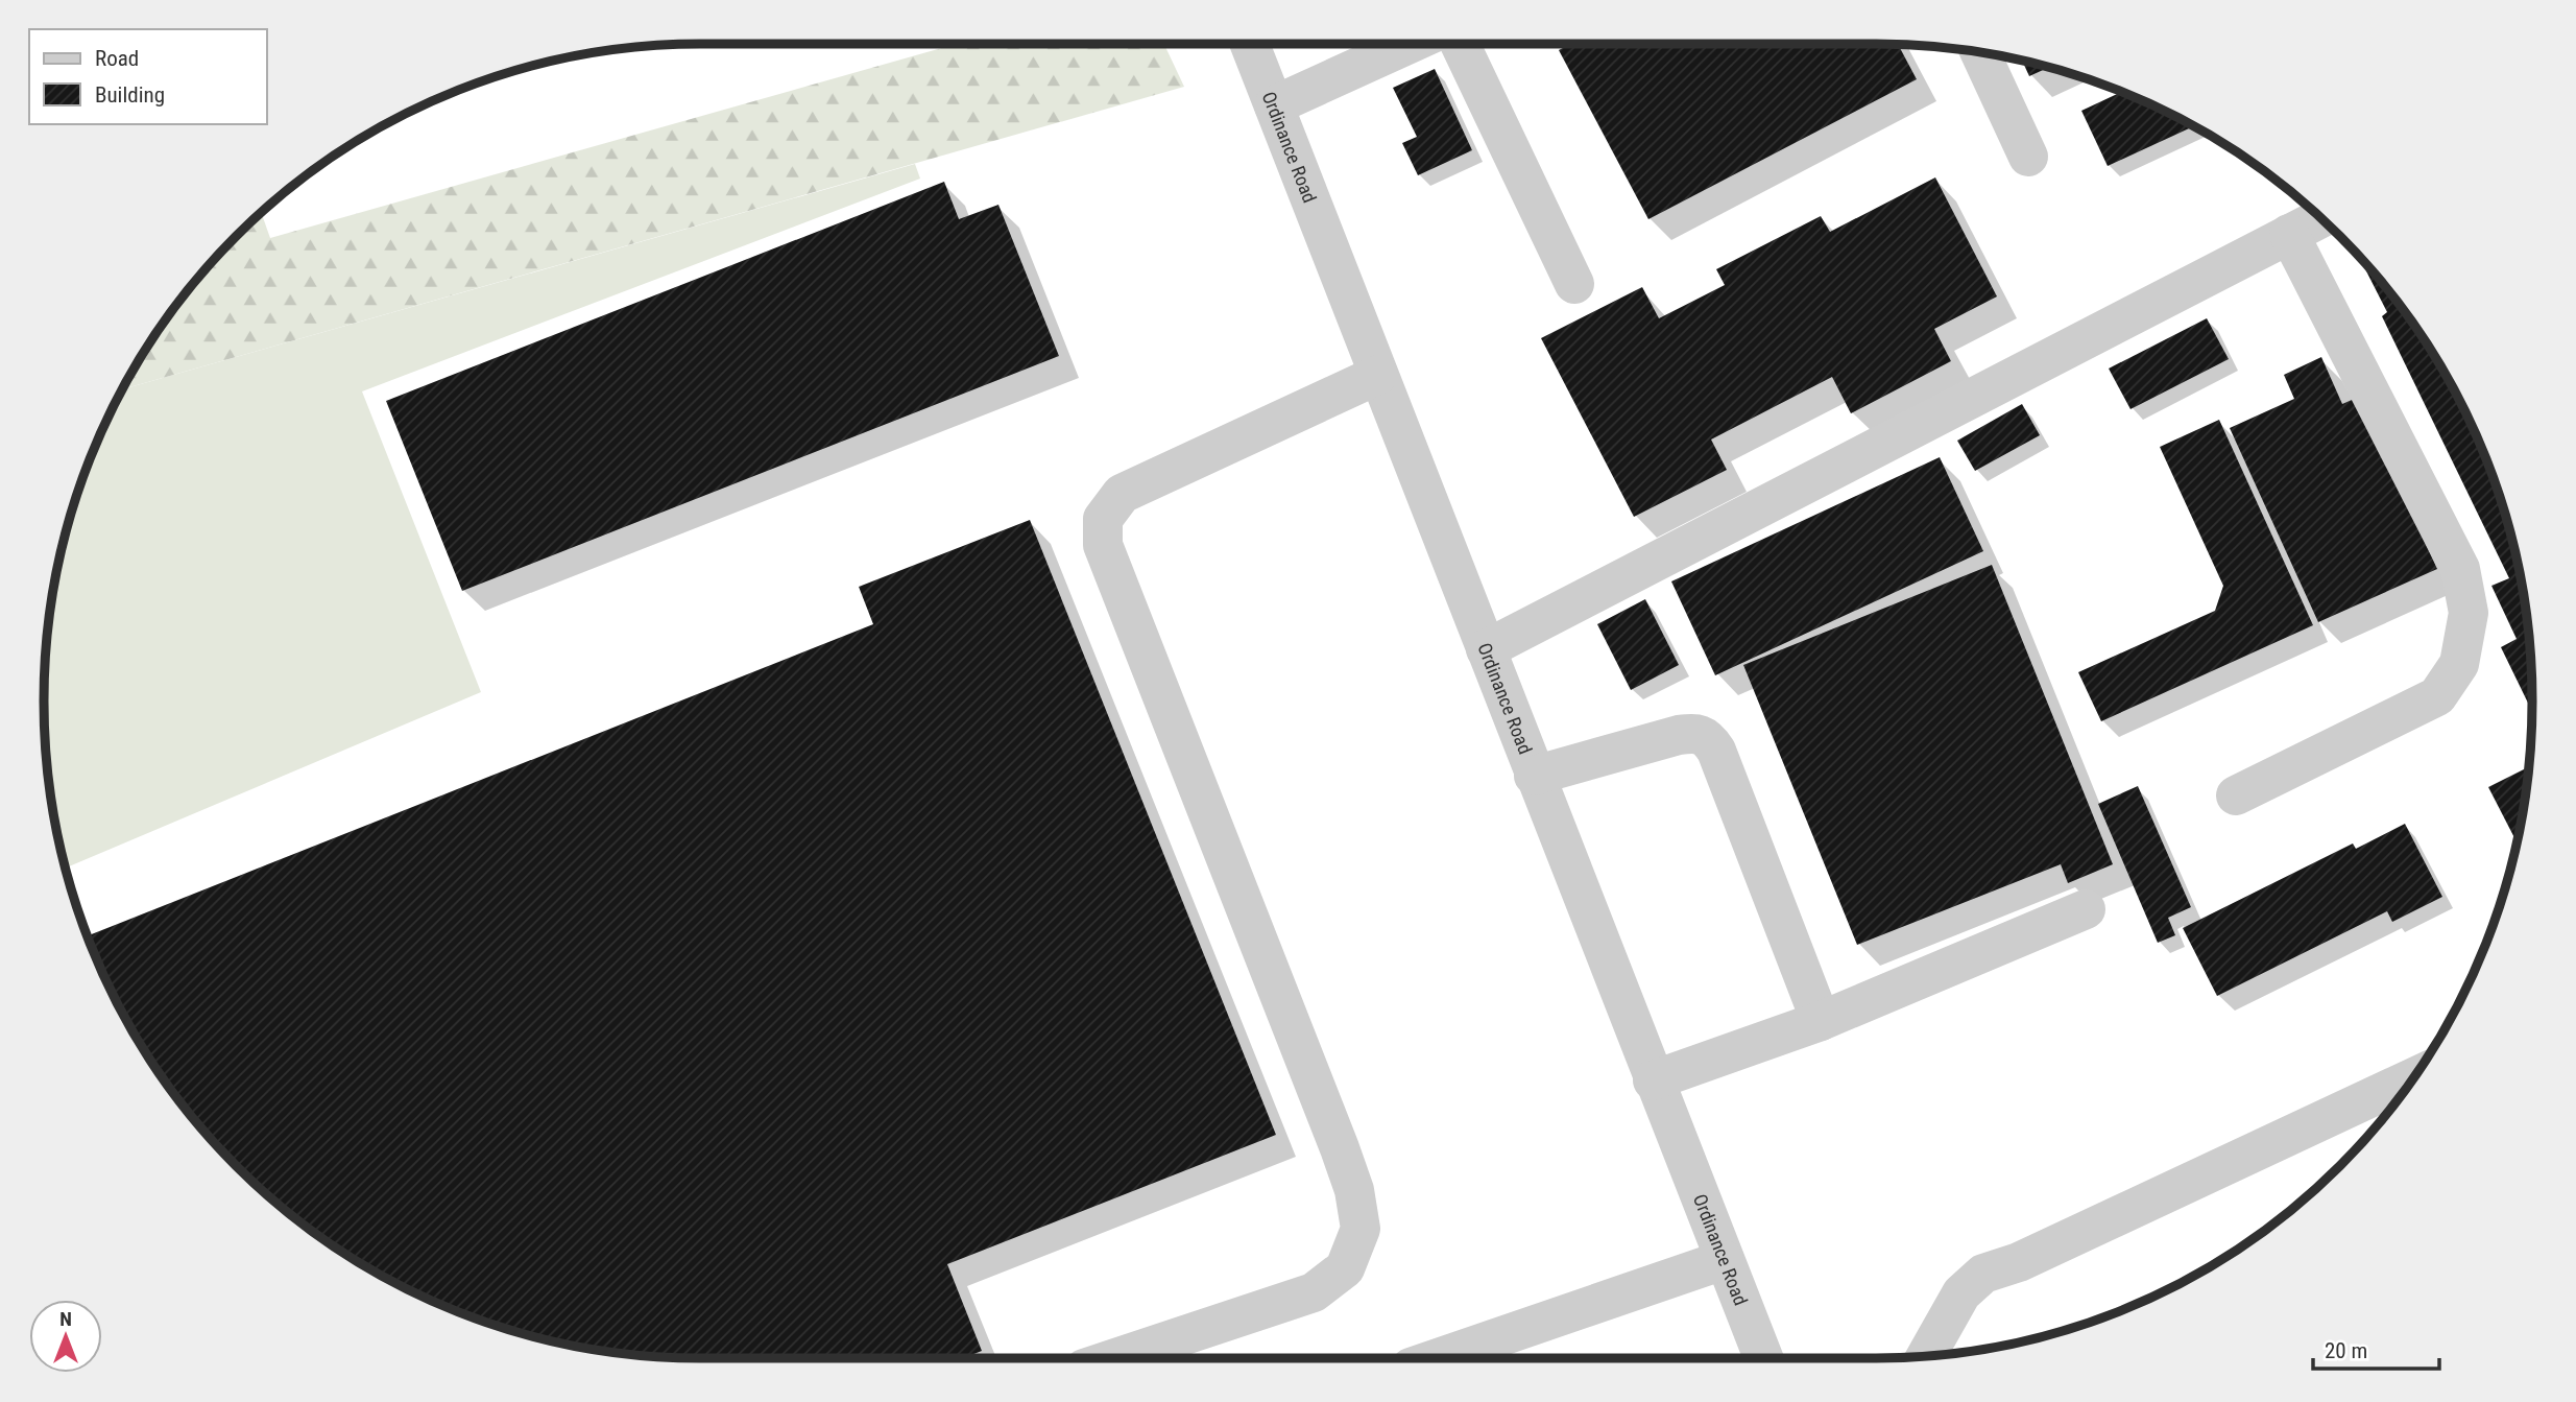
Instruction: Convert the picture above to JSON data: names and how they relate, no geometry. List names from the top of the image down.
{
  "streets": {
    "street": ["Ordinance Road"]
  },
  "legend": ["Road", "Building"],
  "scale_bar": "20 m",
  "north": "top"
}
